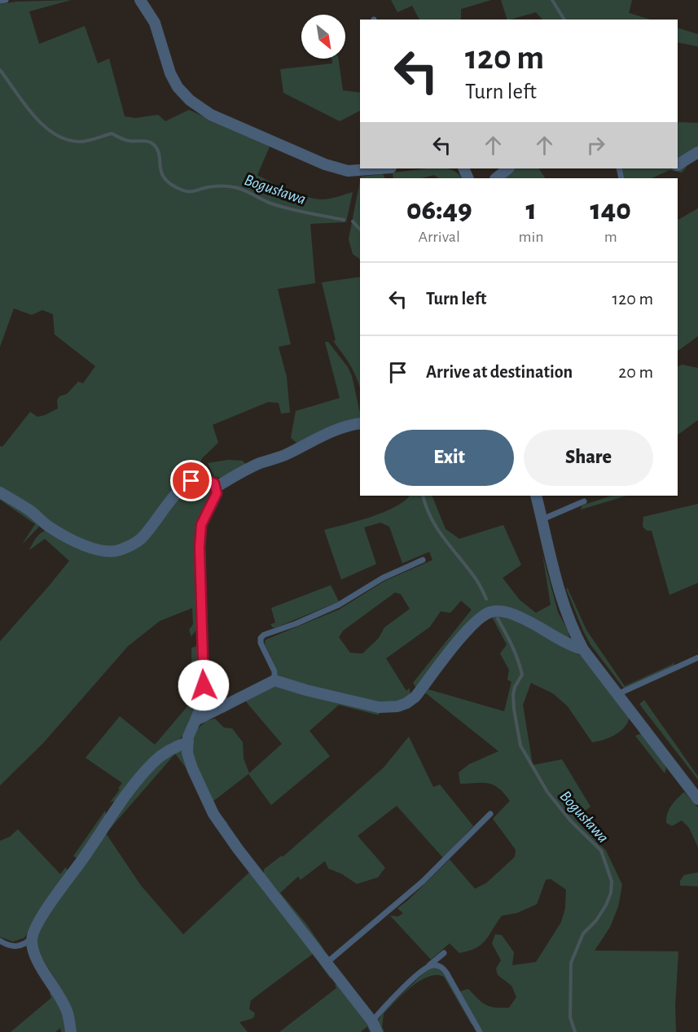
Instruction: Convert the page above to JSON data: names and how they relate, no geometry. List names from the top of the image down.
{
  "water": ["Bogusława"],
  "north": "bottom right",
  "page": {
    "turn": ["120 m", "Turn left"],
    "eta": [
      "06:49",
      "Arrival",
      "1",
      "min",
      "140",
      "m"
    ],
    "list": [
      {
        "name": "Turn left",
        "value": "120 m"
      },
      {
        "name": "Arrive at destination",
        "value": "20 m"
      }
    ],
    "buttons": ["Exit", "Share"]
  }
}
